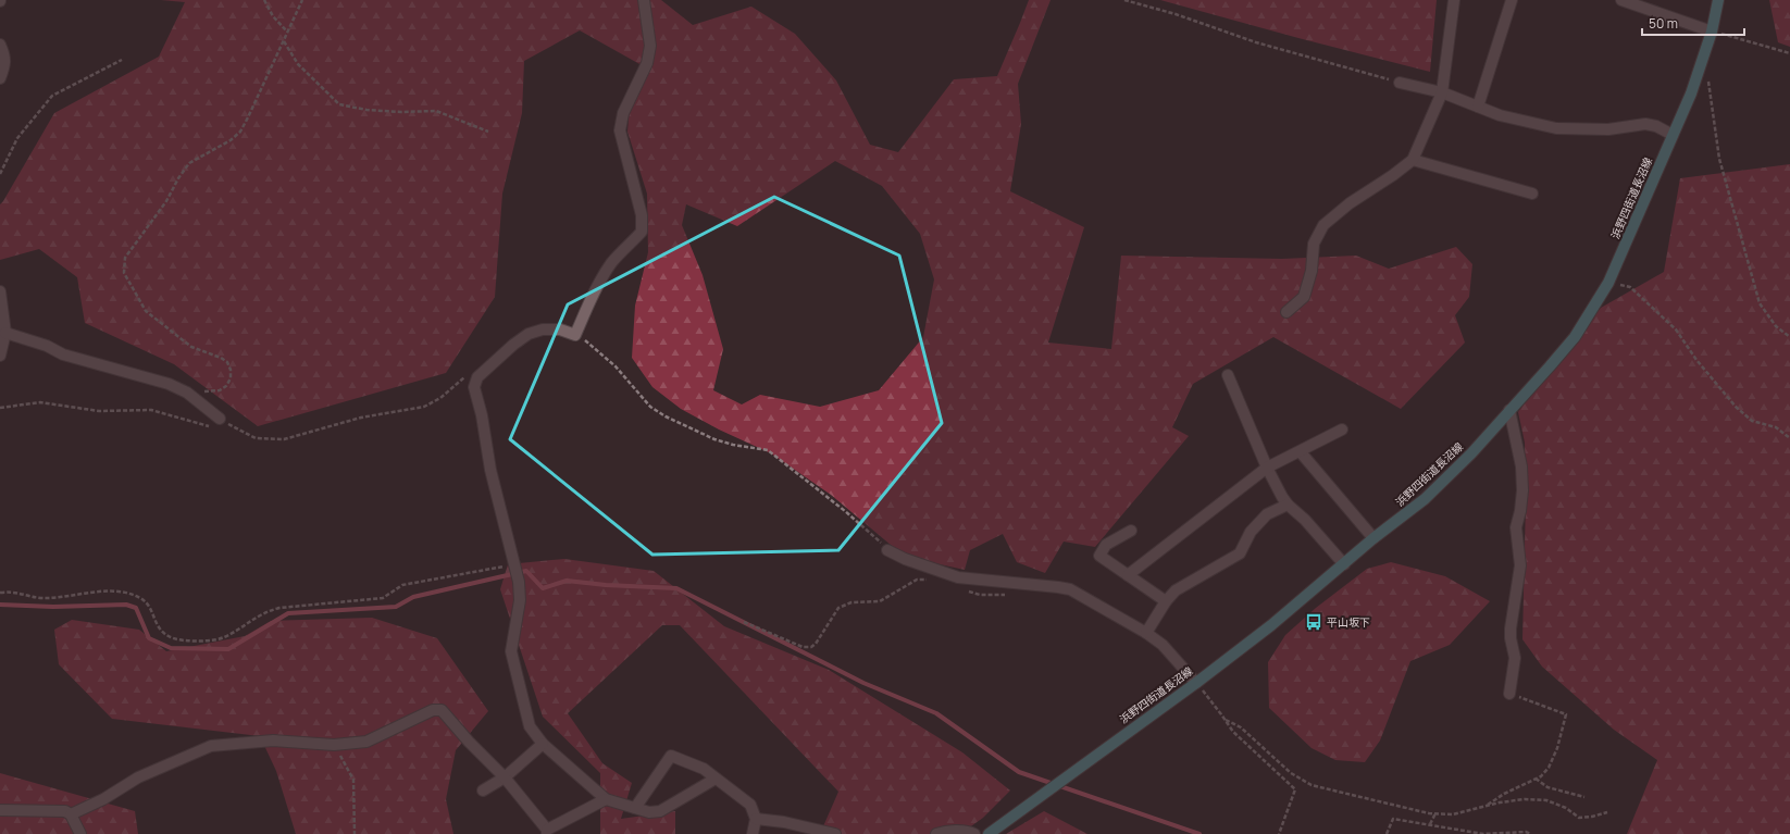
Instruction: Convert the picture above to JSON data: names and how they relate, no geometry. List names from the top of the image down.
{
  "streets": {
    "main road": ["浜野四街道長沼線"]
  },
  "places": {
    "bus stop": ["平山坂下"]
  },
  "scale_bar": "50 m"
}
